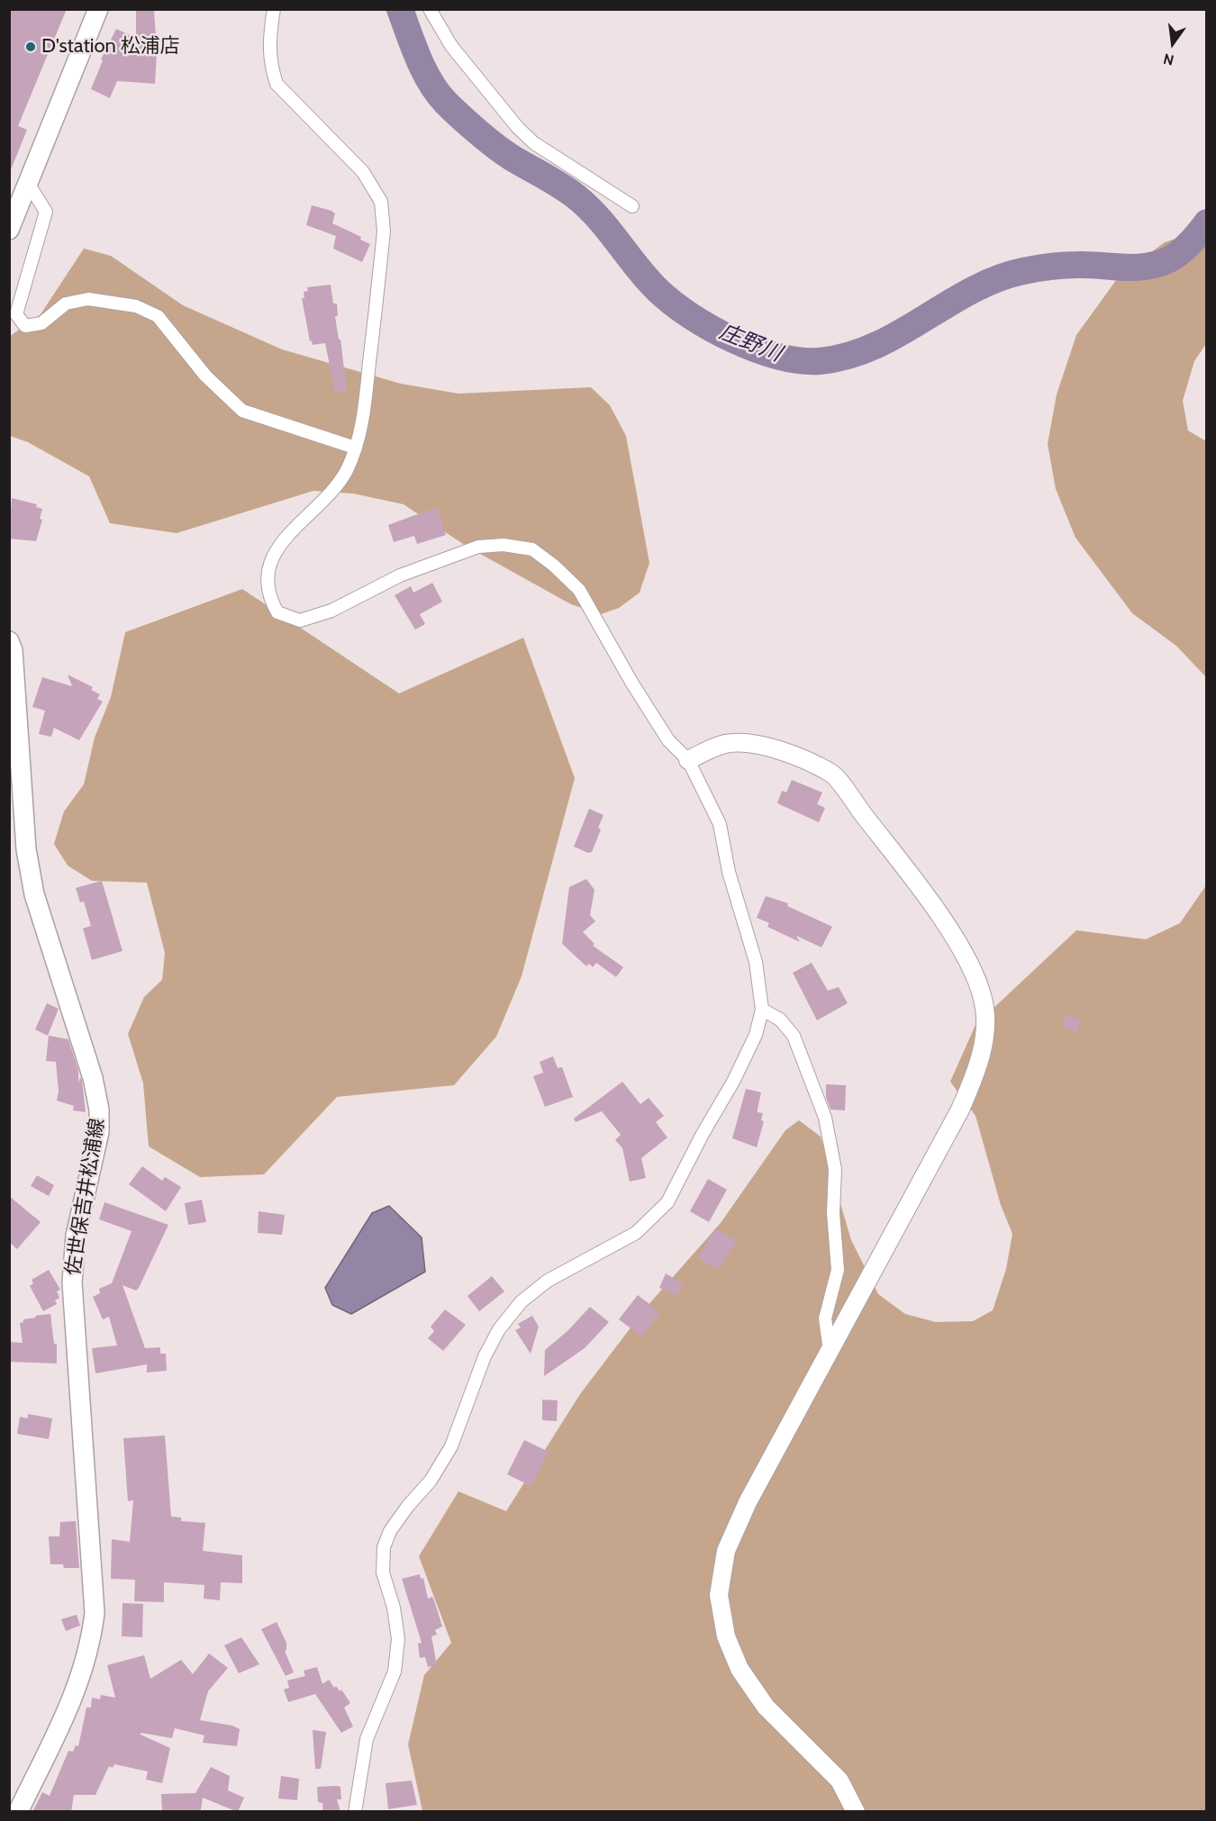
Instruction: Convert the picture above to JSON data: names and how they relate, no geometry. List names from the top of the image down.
{
  "streets": {
    "main road": ["佐世保吉井松浦線"]
  },
  "water": ["庄野川"],
  "places": ["D'station 松浦店"],
  "north": "bottom"
}
